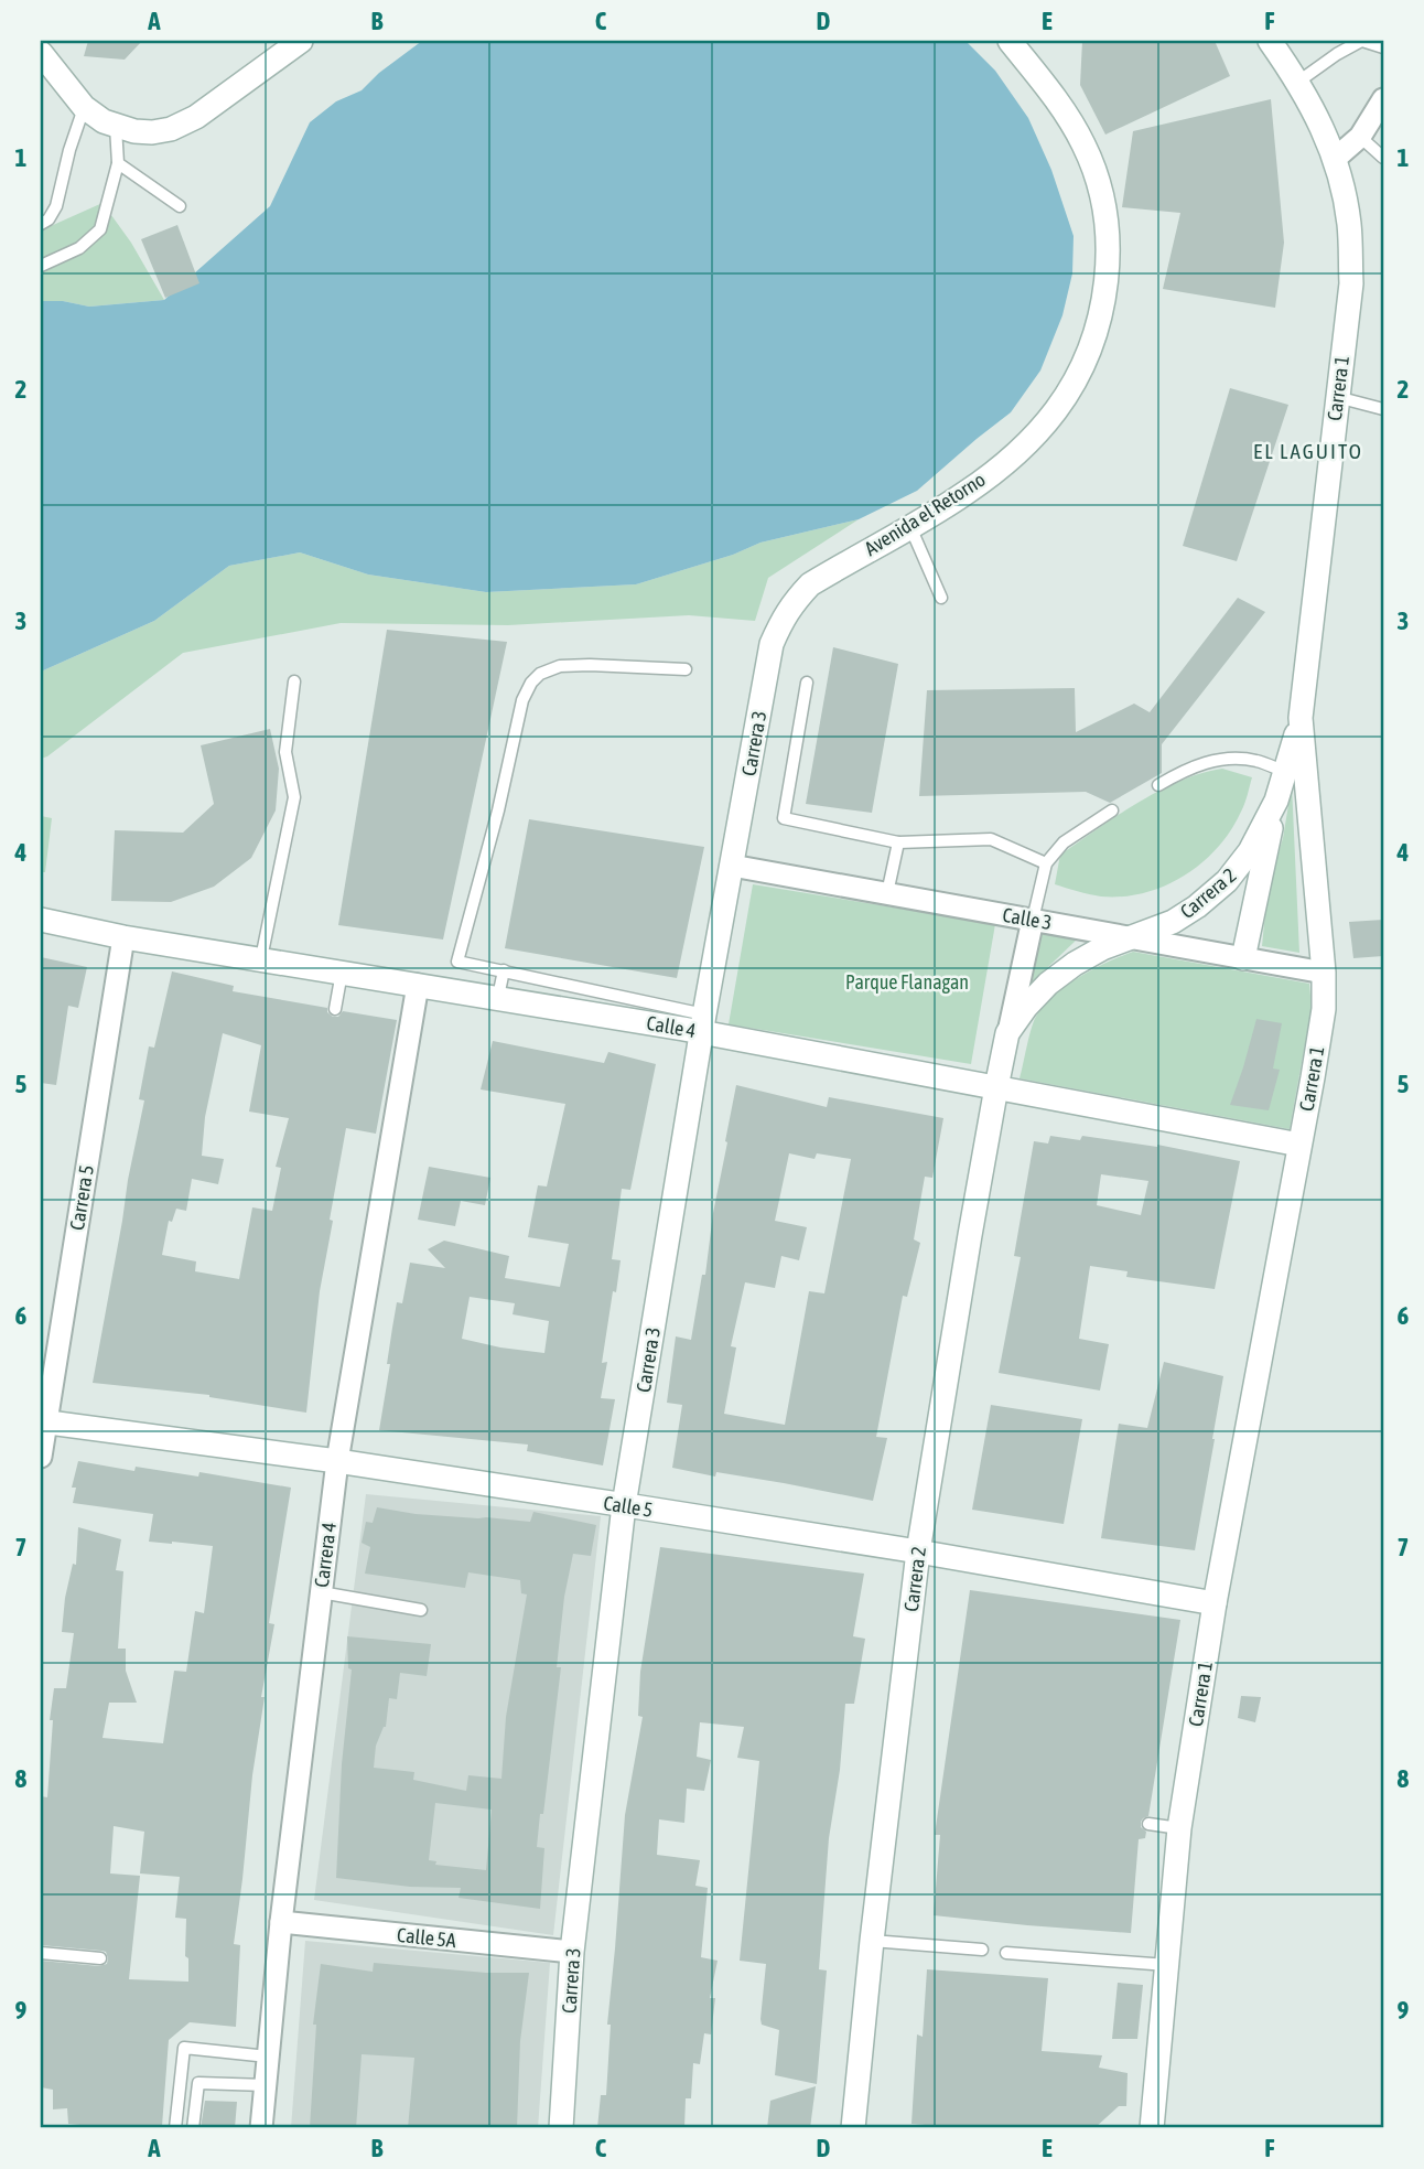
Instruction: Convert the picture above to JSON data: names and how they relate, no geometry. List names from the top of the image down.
{
  "streets": {
    "main road": [
      "Carrera 1",
      "Avenida el Retorno",
      "Carrera 3",
      "Carrera 2",
      "Calle 4",
      "Calle 5"
    ],
    "street": [
      "Calle 3",
      "Carrera 5",
      "Carrera 4",
      "Calle 5A"
    ]
  },
  "crossings": [
    ["Carrera 1", "Carrera 2"],
    ["Carrera 1", "Calle 3"],
    ["Carrera 1", "Calle 4"],
    ["Carrera 1", "Calle 5"],
    ["Avenida el Retorno", "Carrera 3"],
    ["Carrera 3", "Calle 3"],
    ["Carrera 3", "Calle 4"],
    ["Carrera 3", "Calle 5"],
    ["Carrera 3", "Calle 5A"],
    ["Carrera 2", "Calle 3"],
    ["Carrera 2", "Calle 4"],
    ["Carrera 2", "Calle 5"],
    ["Calle 4", "Carrera 5"],
    ["Calle 4", "Carrera 4"],
    ["Carrera 5", "Calle 5"],
    ["Calle 5", "Carrera 4"],
    ["Carrera 4", "Calle 5A"]
  ],
  "districts": ["EL LAGUITO"],
  "parks": ["Parque Flanagan"],
  "grid": {
    "columns": [
      "A",
      "B",
      "C",
      "D",
      "E",
      "F"
    ],
    "rows": [
      "1",
      "2",
      "3",
      "4",
      "5",
      "6",
      "7",
      "8",
      "9"
    ]
  }
}
